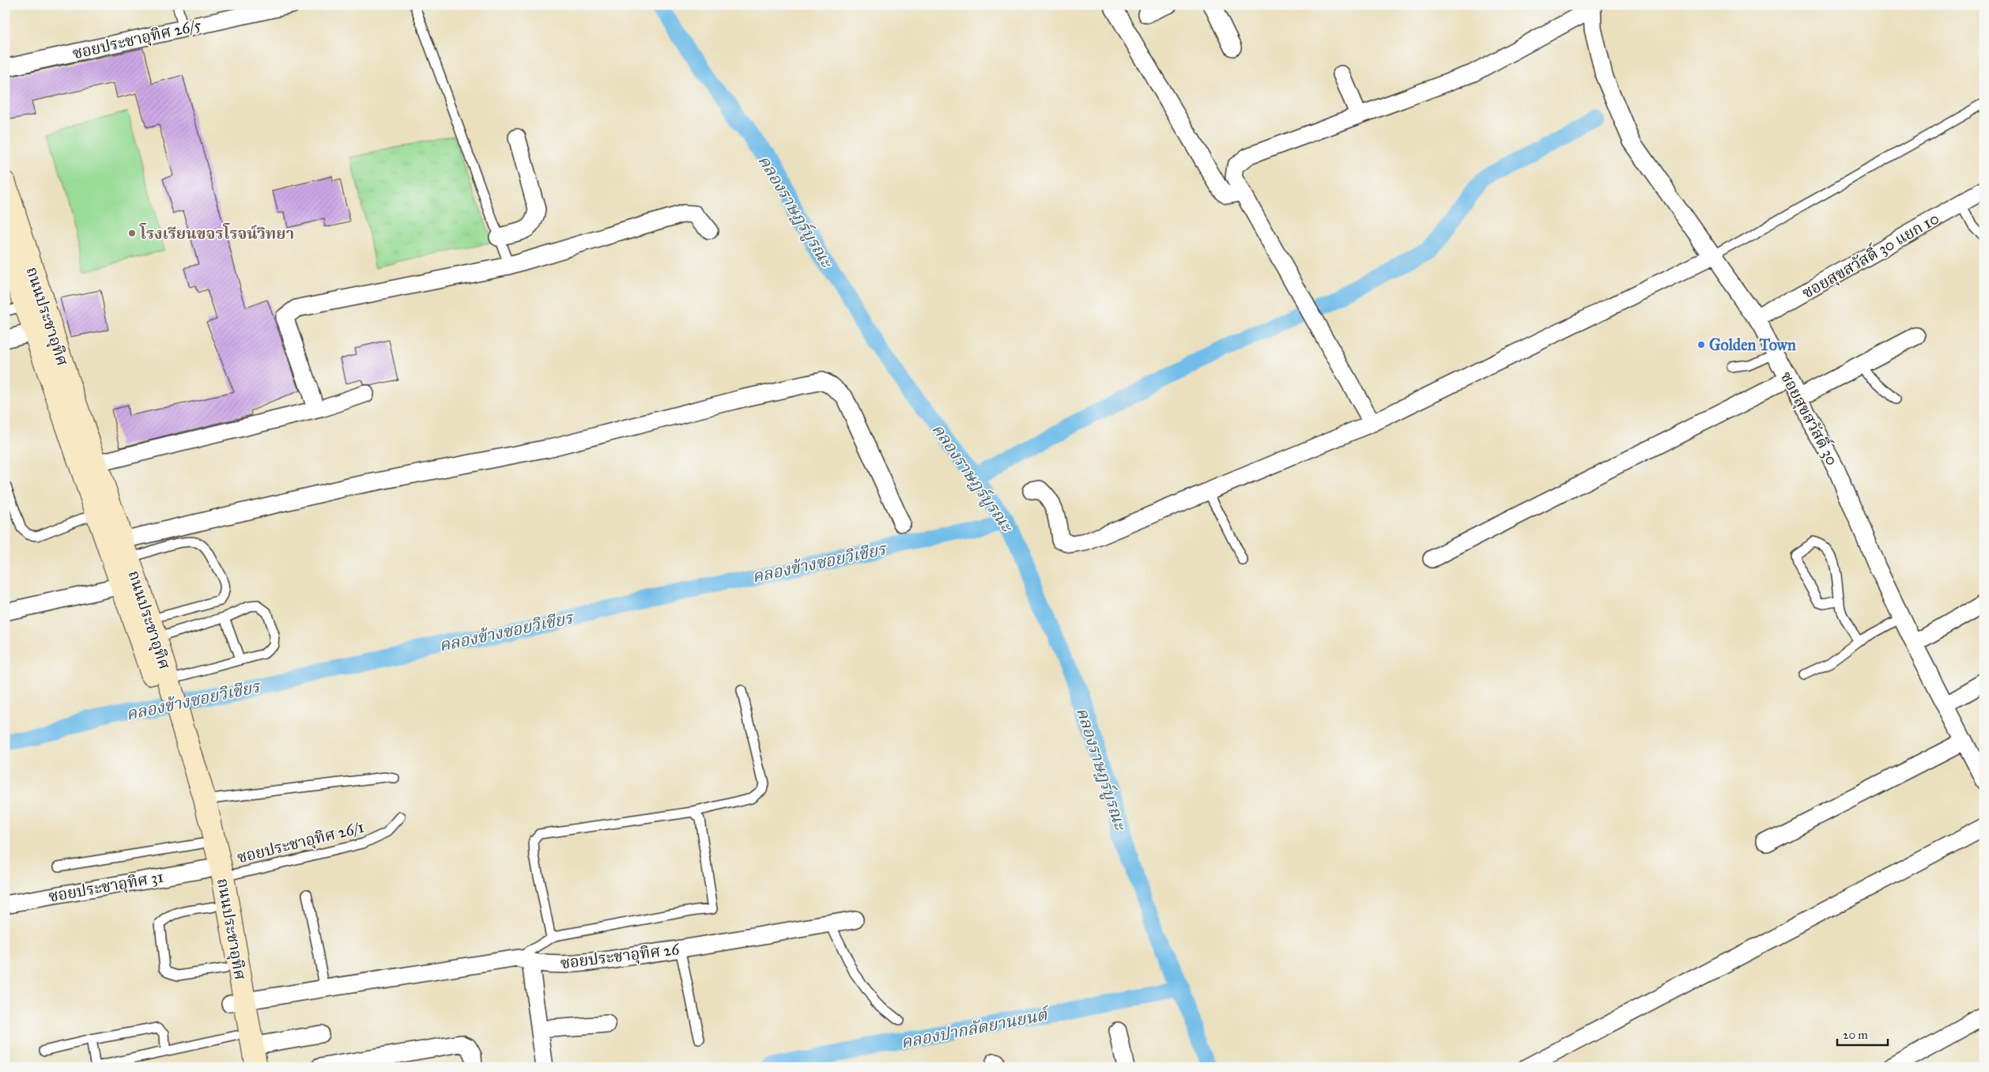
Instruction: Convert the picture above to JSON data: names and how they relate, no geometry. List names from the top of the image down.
{
  "streets": {
    "main road": ["ถนนประชาอุทิศ"],
    "street": [
      "ซอยประชาอุทิศ 26/5",
      "ซอยสุขสวัสดิ์ 30 แยก 10",
      "ซอยสุขสวัสดิ์ 30",
      "ซอยประชาอุทิศ 31",
      "ซอยประชาอุทิศ 26"
    ],
    "lane": ["ซอยประชาอุทิศ 26/1"]
  },
  "crossings": [
    ["ซอยสุขสวัสดิ์ 30 แยก 10", "ซอยสุขสวัสดิ์ 30"],
    ["ถนนประชาอุทิศ", "ซอยประชาอุทิศ 26/1"],
    ["ถนนประชาอุทิศ", "ซอยประชาอุทิศ 31"],
    ["ถนนประชาอุทิศ", "ซอยประชาอุทิศ 26"],
    ["ซอยประชาอุทิศ 26/1", "ซอยประชาอุทิศ 31"]
  ],
  "water": ["คลองราษฎร์บูรณะ", "คลองข้างซอยวิเชียร", "คลองปากลัดยานยนต์"],
  "places": ["โรงเรียนขจรโรจน์วิทยา", "Golden Town"],
  "scale_bar": "20 m"
}
